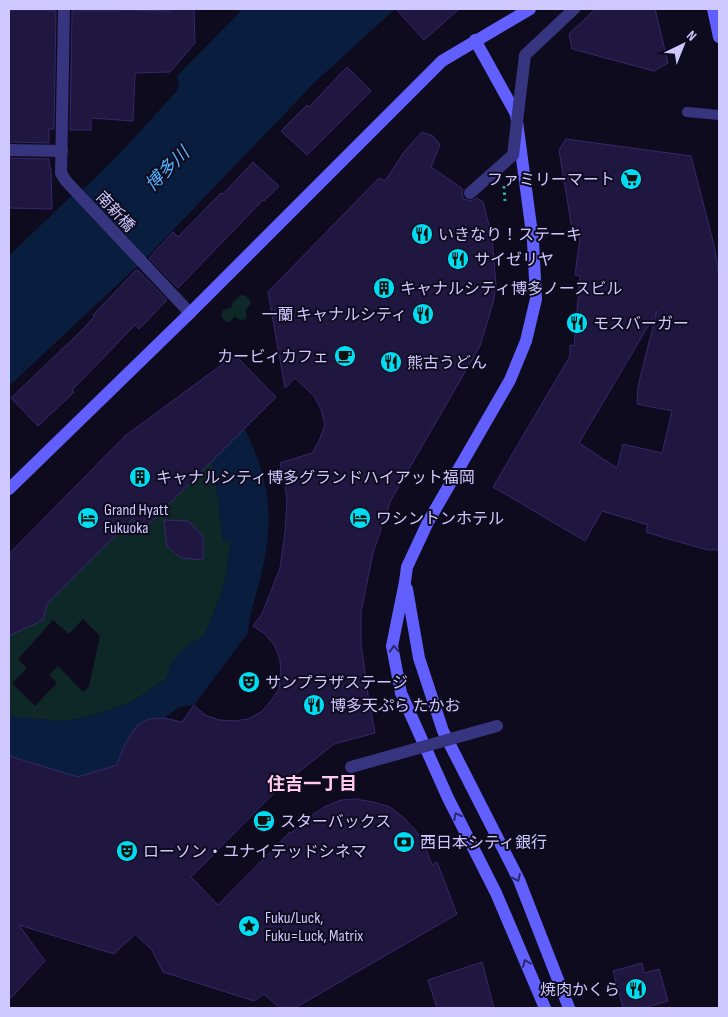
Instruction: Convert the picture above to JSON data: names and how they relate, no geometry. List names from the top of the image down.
{
  "streets": {
    "street": ["南新橋"]
  },
  "districts": ["住吉一丁目"],
  "water": ["博多川"],
  "places": {
    "supermarket": ["ファミリーマート"],
    "restaurant": [
      "いきなり！ステーキ",
      "サイゼリヤ",
      "一蘭 キャナルシティ",
      "モスバーガー",
      "熊古うどん",
      "博多天ぷら たかお",
      "焼肉かくら"
    ],
    "building": ["キャナルシティ博多ノースビル", "キャナルシティ博多グランドハイアット福岡"],
    "cafe": ["カービィカフェ", "スターバックス"],
    "hotel": ["Grand Hyatt Fukuoka", "ワシントンホテル"],
    "theatre": ["サンプラザステージ", "ローソン・ユナイテッドシネマ"],
    "bank": ["西日本シティ銀行"],
    "place": ["Fuku/Luck, Fuku=Luck, Matrix"]
  },
  "north": "top right"
}
